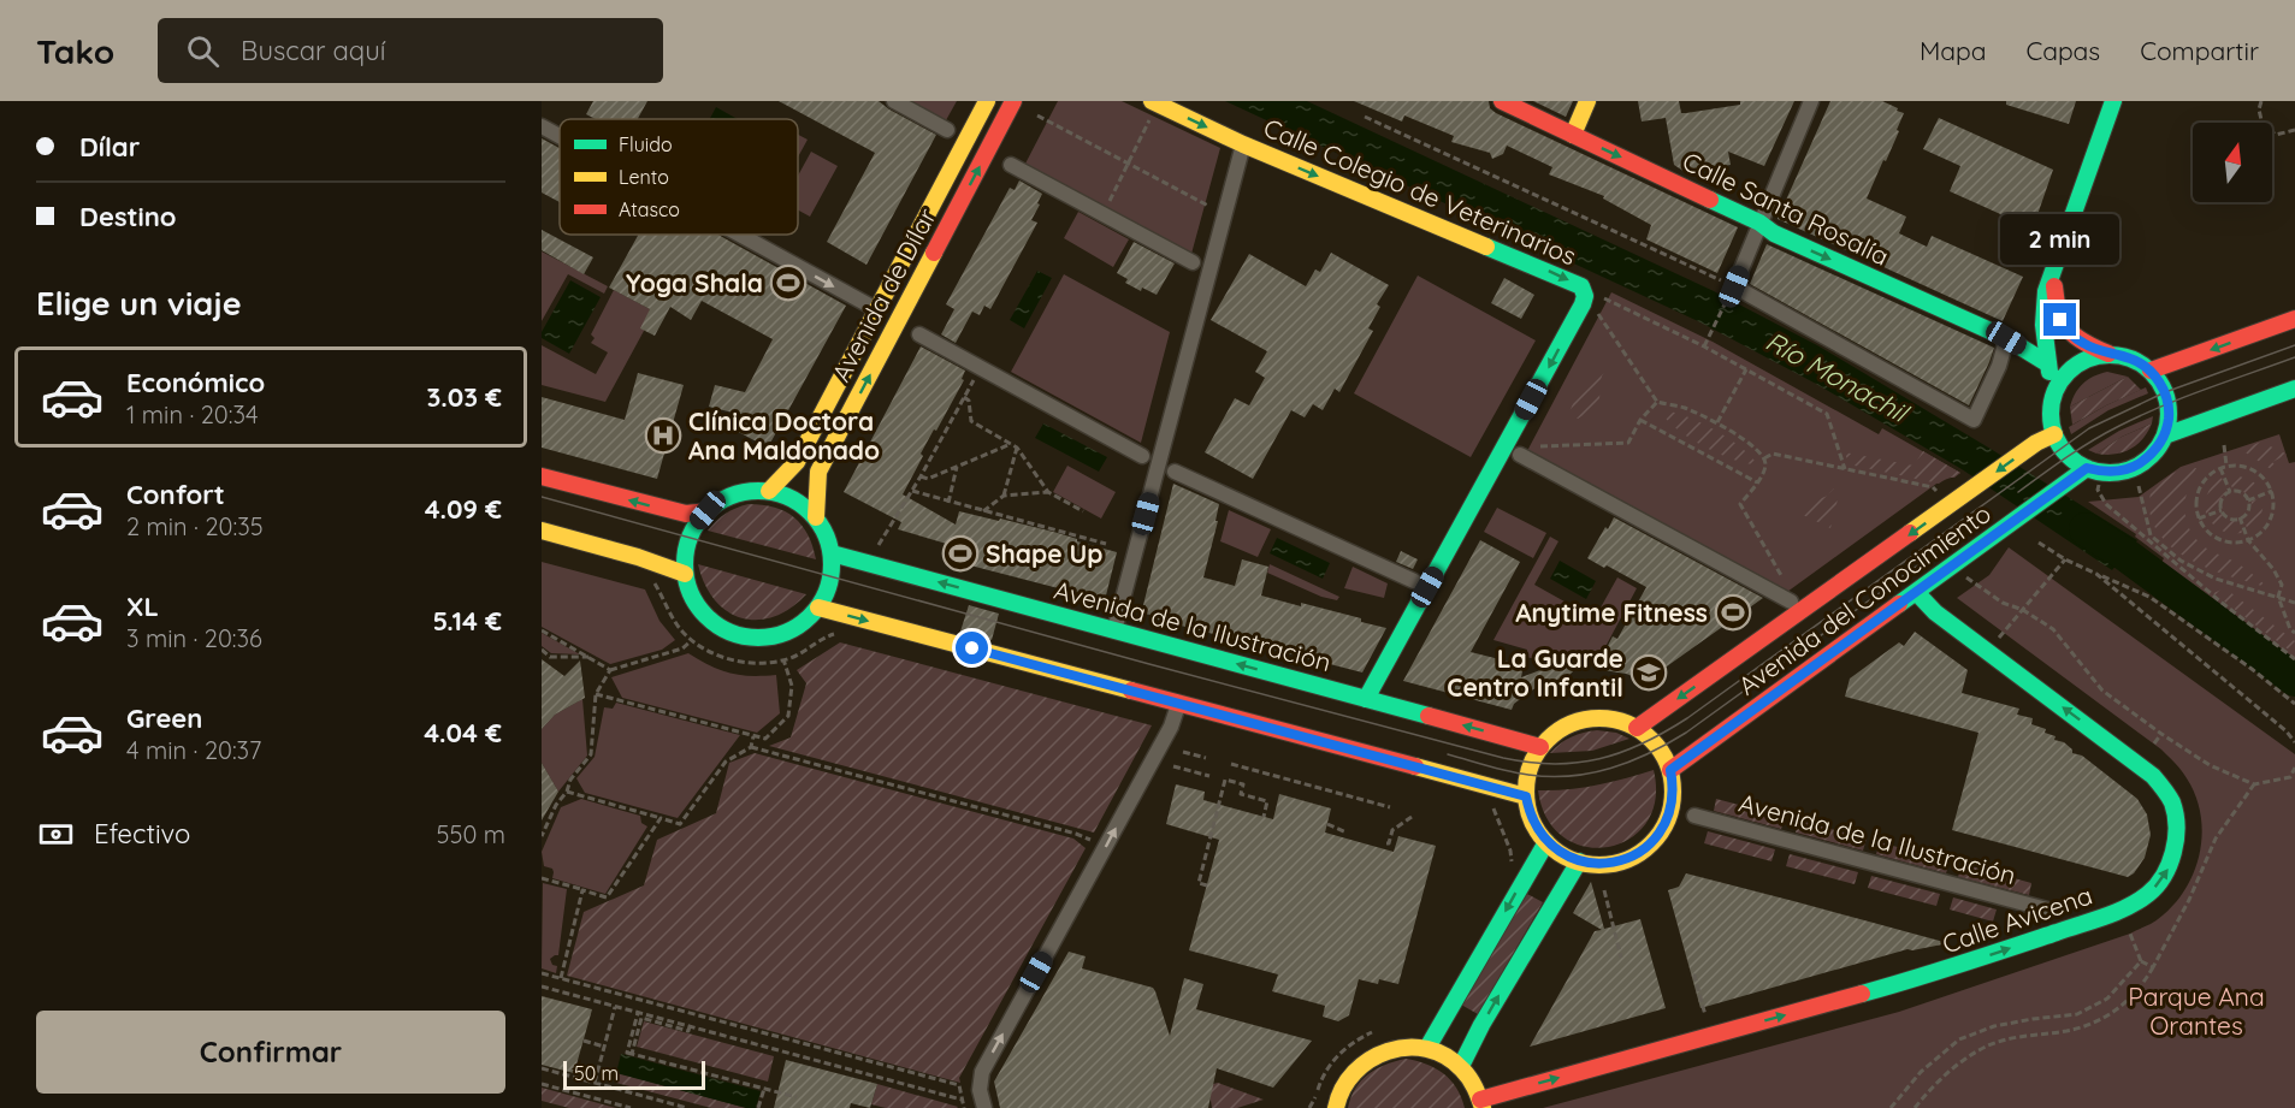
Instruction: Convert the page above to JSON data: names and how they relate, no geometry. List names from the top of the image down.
{
  "streets": {
    "main road": [
      "Calle Colegio de Veterinarios",
      "Calle Santa Rosalía",
      "Avenida de Dílar",
      "Avenida del Conocimiento",
      "Avenida de la Ilustración",
      "Calle Avicena"
    ]
  },
  "crossings": [
    ["Avenida de Dílar", "Avenida de la Ilustración"],
    ["Avenida del Conocimiento", "Avenida de la Ilustración"],
    ["Avenida del Conocimiento", "Calle Avicena"]
  ],
  "one_way": ["Calle Santa Rosalía"],
  "water": ["Río Monachil"],
  "parks": ["Parque Ana Orantes"],
  "places": {
    "sports": ["Yoga Shala", "Shape Up", "Anytime Fitness"],
    "hospital": ["Clínica Doctora Ana Maldonado"],
    "school or university": ["La Guarde Centro Infantil"]
  },
  "legend": ["Fluido", "Lento", "Atasco"],
  "scale_bar": "50 m",
  "north": "top",
  "page": {
    "header": "Tako",
    "search": "Buscar aquí",
    "nav": ["Mapa", "Capas", "Compartir"],
    "banner": ["Dílar", "Destino"],
    "bubble": "2 min",
    "heading": "Elige un viaje",
    "list": [
      {
        "name": "Económico",
        "note": "1 min · 20:34",
        "value": "3.03 €"
      },
      {
        "name": "Confort",
        "note": "2 min · 20:35",
        "value": "4.09 €"
      },
      {
        "name": "XL",
        "note": "3 min · 20:36",
        "value": "5.14 €"
      },
      {
        "name": "Green",
        "note": "4 min · 20:37",
        "value": "4.04 €"
      }
    ],
    "pay": ["Efectivo", "550 m"],
    "buttons": "Confirmar",
    "scale": "50 m"
  }
}
